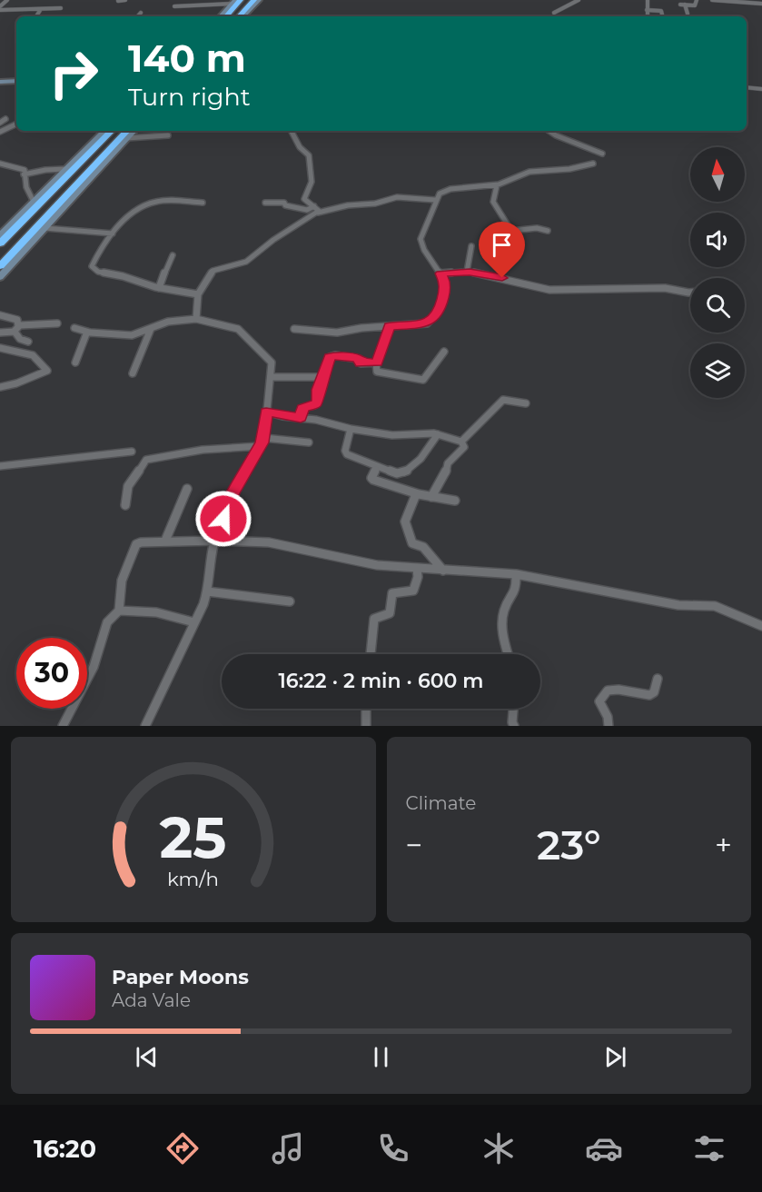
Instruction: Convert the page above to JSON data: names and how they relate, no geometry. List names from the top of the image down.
{
  "north": "top",
  "page": {
    "turn": ["140 m", "Turn right"],
    "limit": "30",
    "trip": "16:22 · 2 min · 600 m",
    "tile": "Climate",
    "heat": ["−", "23°", "+"],
    "song": ["Paper Moons", "Ada Vale"],
    "tabs": "16:20",
    "gauge": ["25", "km/h"]
  }
}
